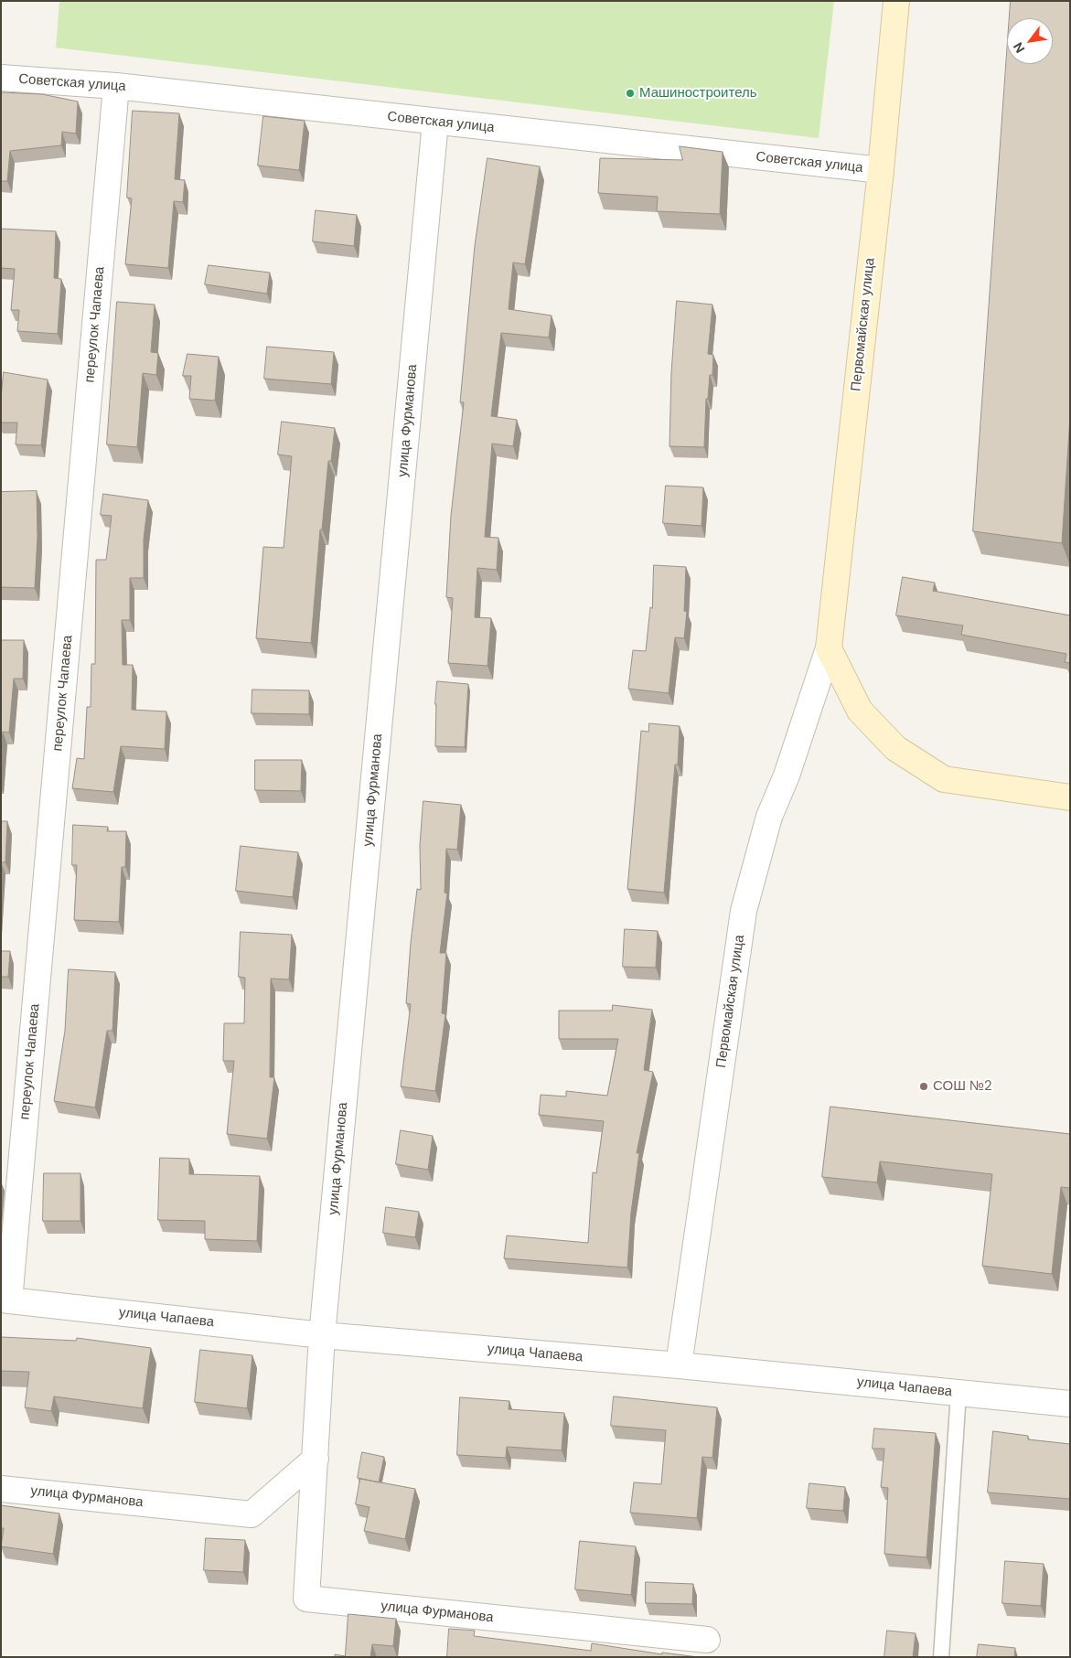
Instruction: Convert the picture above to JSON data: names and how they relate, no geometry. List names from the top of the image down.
{
  "streets": {
    "main road": ["Первомайская улица"],
    "street": [
      "Советская улица",
      "переулок Чапаева",
      "улица Фурманова",
      "улица Чапаева"
    ]
  },
  "crossings": [
    ["Советская улица", "переулок Чапаева"],
    ["Советская улица", "Первомайская улица"],
    ["Советская улица", "улица Фурманова"],
    ["переулок Чапаева", "улица Чапаева"],
    ["Первомайская улица", "улица Чапаева"],
    ["улица Фурманова", "улица Чапаева"]
  ],
  "places": ["Машиностроитель", "СОШ №2"],
  "north": "bottom left"
}
